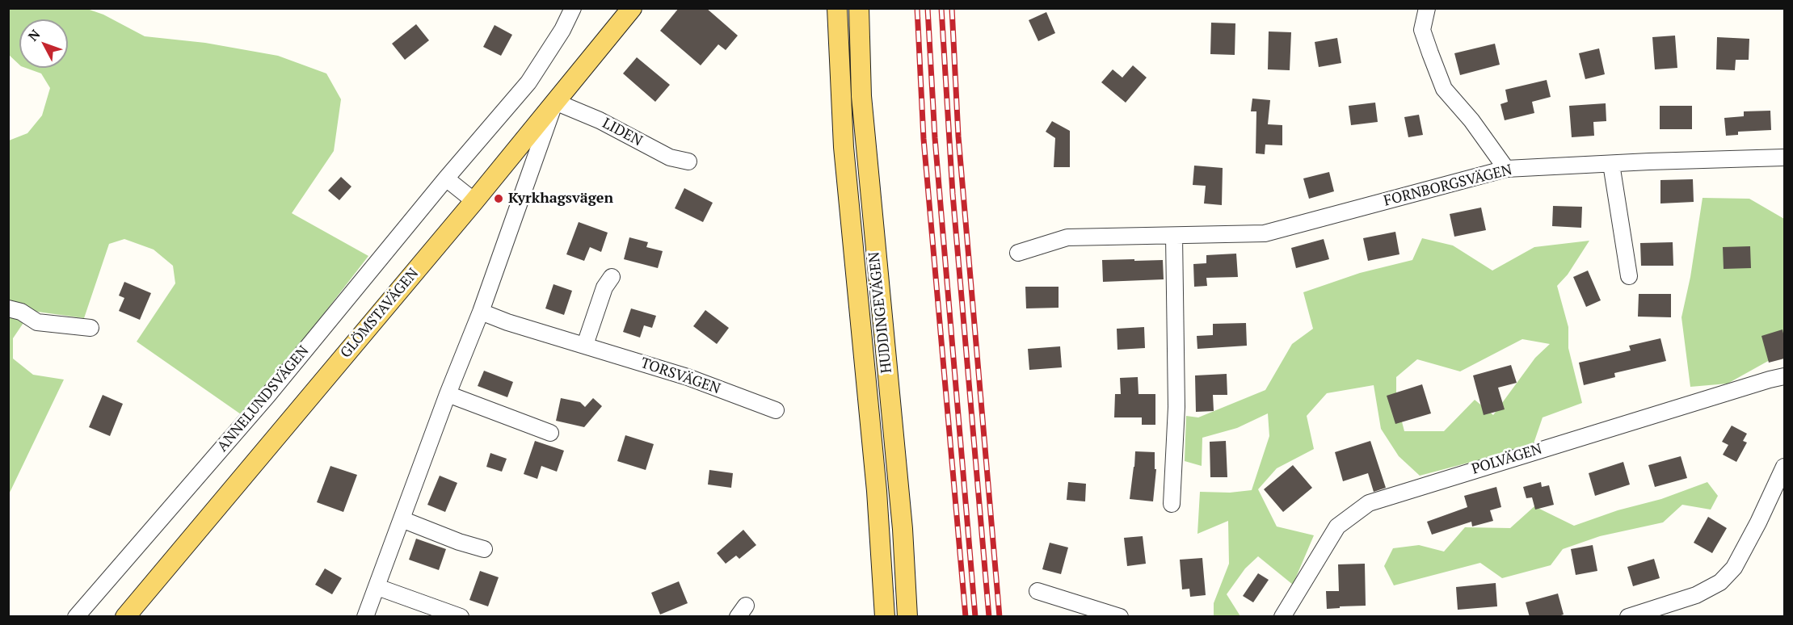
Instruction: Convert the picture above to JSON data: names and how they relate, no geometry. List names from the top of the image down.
{
  "streets": {
    "main road": ["HUDDINGEVÄGEN", "GLÖMSTAVÄGEN"],
    "street": [
      "LIDEN",
      "FORNBORGSVÄGEN",
      "TORSVÄGEN",
      "ANNELUNDSVÄGEN",
      "POLVÄGEN"
    ]
  },
  "crossings": [
    ["LIDEN", "GLÖMSTAVÄGEN"]
  ],
  "places": ["Kyrkhagsvägen"],
  "north": "top left"
}
